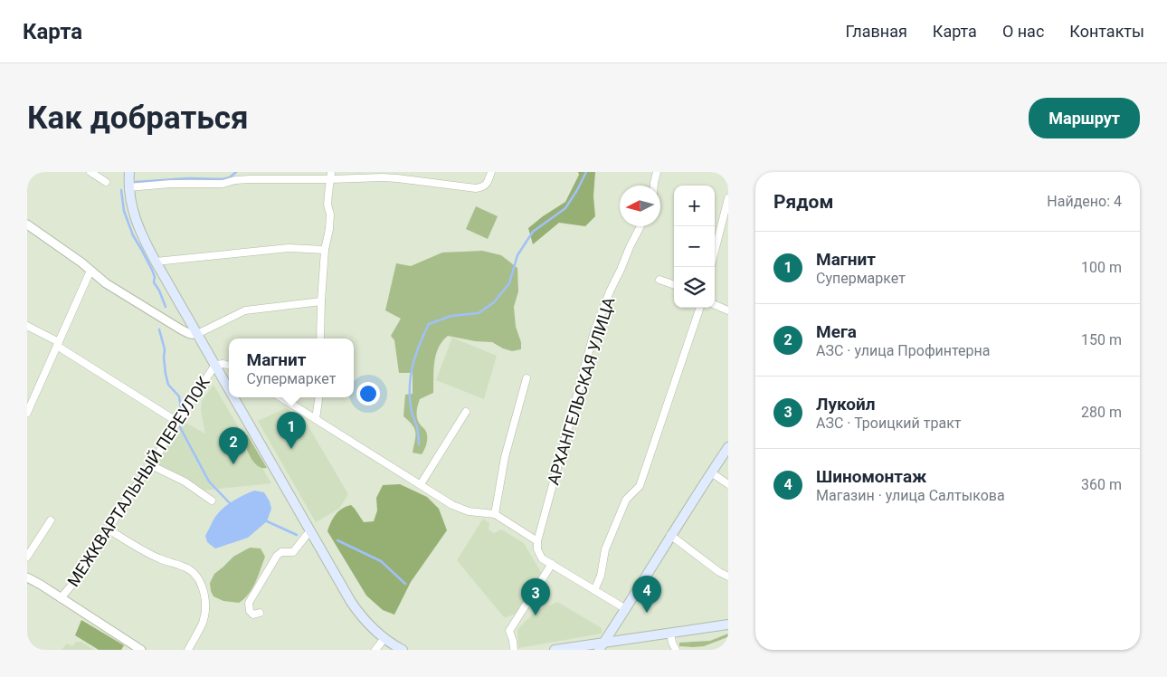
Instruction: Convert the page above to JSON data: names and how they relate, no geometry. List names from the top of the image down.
{
  "streets": {
    "street": ["АРХАНГЕЛЬСКАЯ УЛИЦА", "МЕЖКВАРТАЛЬНЫЙ ПЕРЕУЛОК"]
  },
  "north": "left",
  "page": {
    "header": "Карта",
    "nav": [
      "Главная",
      "Карта",
      "О нас",
      "Контакты"
    ],
    "buttons": "Маршрут",
    "title": "Как добраться",
    "heading": ["Рядом", "Найдено: 4"],
    "map_buttons": ["+", "−"],
    "list": [
      {
        "mark": "1",
        "name": "Магнит",
        "note": "Супермаркет",
        "value": "100 m"
      },
      {
        "mark": "2",
        "name": "Мега",
        "note": "АЗС · улица Профинтерна",
        "value": "150 m"
      },
      {
        "mark": "3",
        "name": "Лукойл",
        "note": "АЗС · Троицкий тракт",
        "value": "280 m"
      },
      {
        "mark": "4",
        "name": "Шиномонтаж",
        "note": "Магазин · улица Салтыкова",
        "value": "360 m"
      }
    ],
    "popup": ["Магнит", "Супермаркет"],
    "pins": [
      "1",
      "2",
      "4",
      "3"
    ]
  }
}
